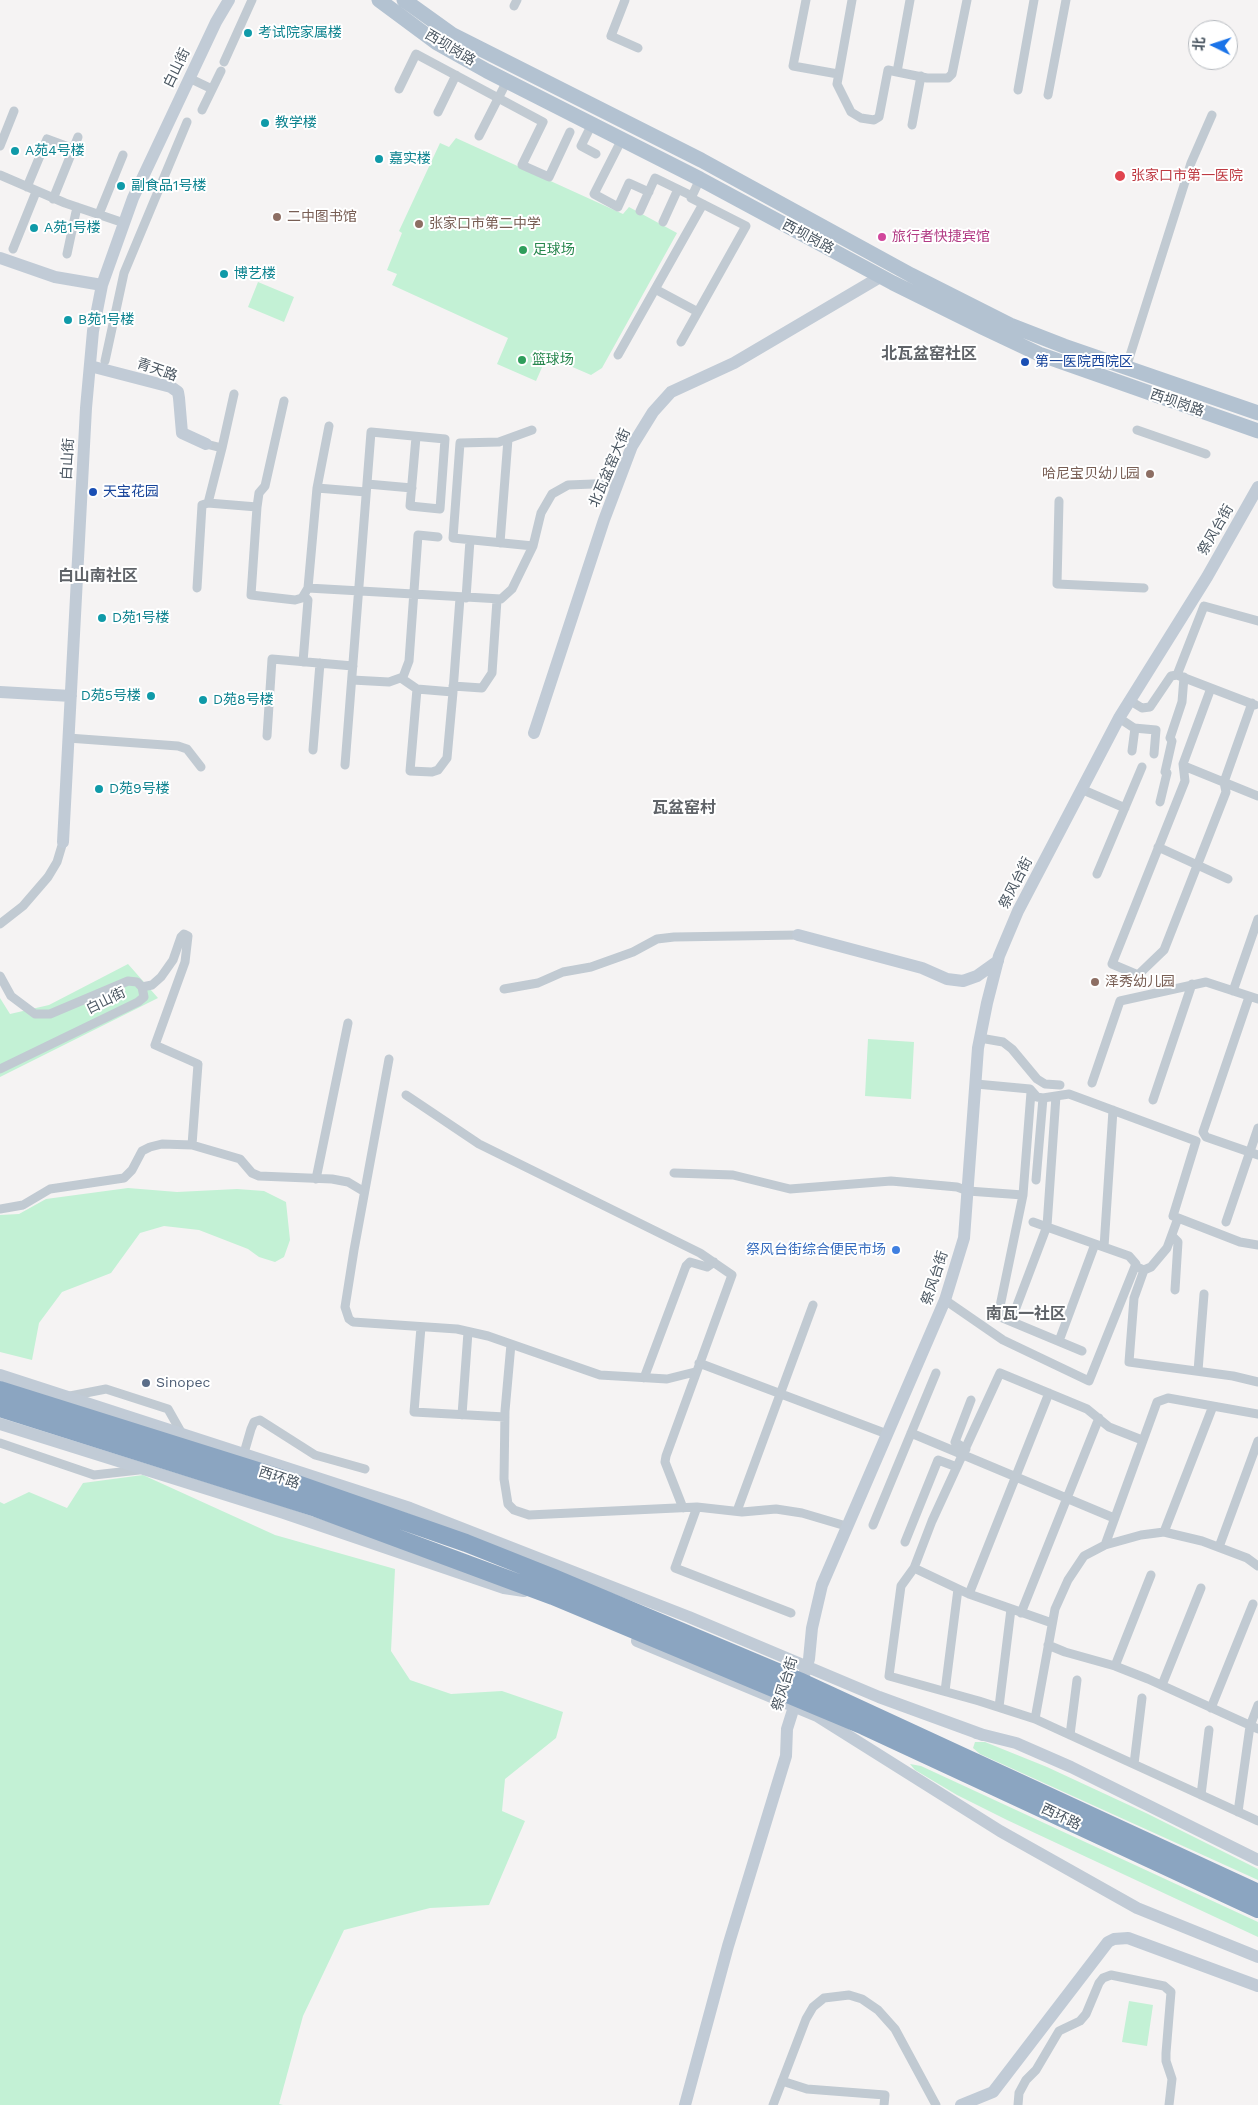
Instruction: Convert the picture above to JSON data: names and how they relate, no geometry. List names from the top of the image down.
{
  "streets": {
    "highway": ["西环路"],
    "main road": [
      "西坝岗路",
      "白山街",
      "青天路",
      "北瓦盆窑大街",
      "祭风台街"
    ]
  },
  "crossings": [
    ["西坝岗路", "北瓦盆窑大街"],
    ["白山街", "青天路"]
  ],
  "districts": [
    "北瓦盆窑社区",
    "白山南社区",
    "瓦盆窑村",
    "南瓦一社区"
  ],
  "places": [
    "考试院家属楼",
    "教学楼",
    "A苑4号楼",
    "嘉实楼",
    "张家口市第一医院",
    "副食品1号楼",
    "二中图书馆",
    "张家口市第二中学",
    "A苑1号楼",
    "旅行者快捷宾馆",
    "足球场",
    "博艺楼",
    "B苑1号楼",
    "篮球场",
    "第一医院西院区",
    "哈尼宝贝幼儿园",
    "天宝花园",
    "D苑1号楼",
    "D苑5号楼",
    "D苑8号楼",
    "D苑9号楼",
    "泽秀幼儿园",
    "祭风台街综合便民市场",
    "Sinopec"
  ],
  "north": "left"
}
